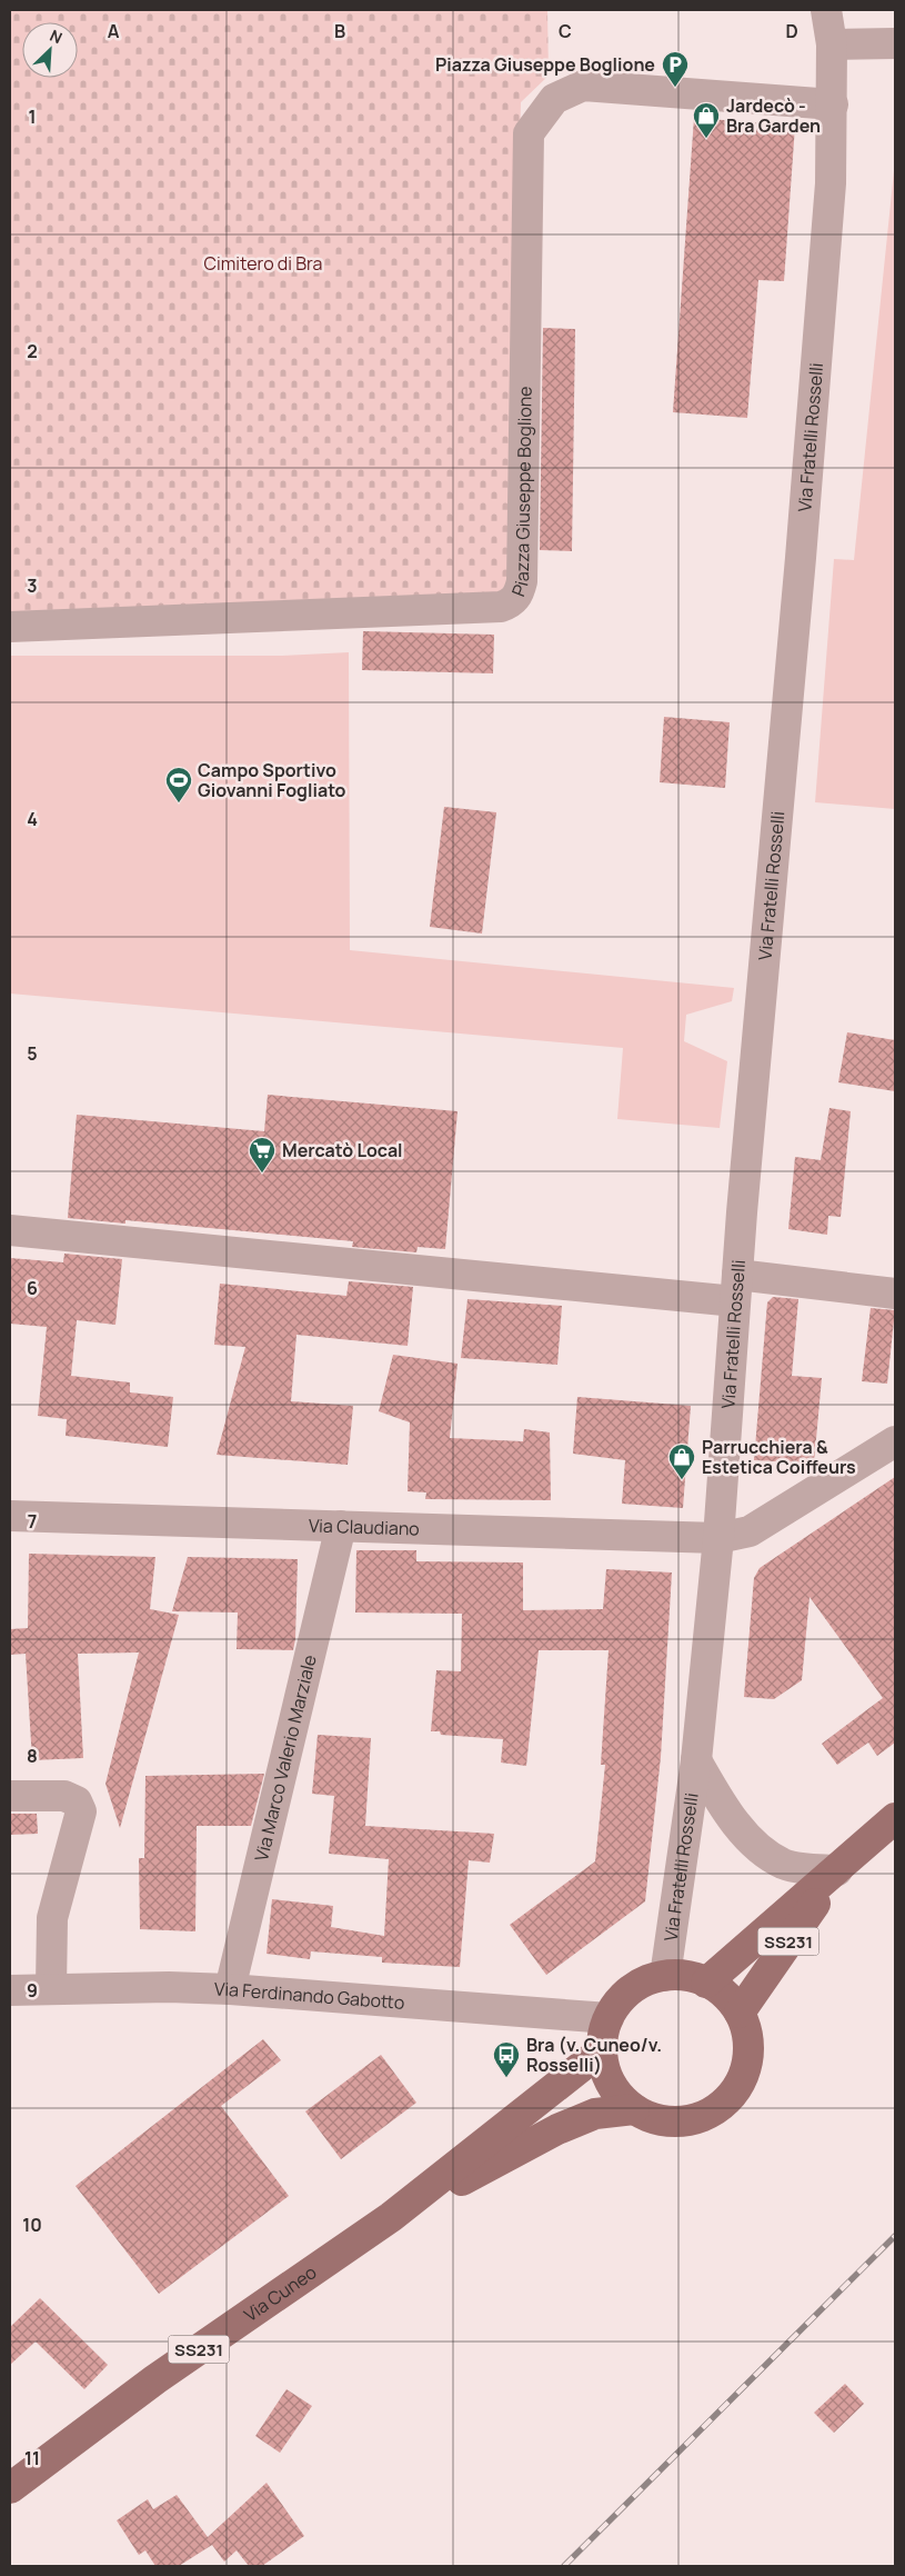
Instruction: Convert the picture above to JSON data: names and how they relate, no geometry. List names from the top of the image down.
{
  "streets": {
    "main road": ["SS231", "Via Cuneo"],
    "street": [
      "Via Fratelli Rosselli",
      "Piazza Giuseppe Boglione",
      "Via Claudiano",
      "Via Marco Valerio Marziale",
      "Via Ferdinando Gabotto"
    ]
  },
  "crossings": [
    ["Via Fratelli Rosselli", "Piazza Giuseppe Boglione"],
    ["Via Fratelli Rosselli", "Via Claudiano"],
    ["Via Fratelli Rosselli", "SS231"],
    ["Via Fratelli Rosselli", "Via Ferdinando Gabotto"],
    ["Via Fratelli Rosselli", "Via Cuneo"],
    ["Via Claudiano", "Via Marco Valerio Marziale"],
    ["Via Marco Valerio Marziale", "Via Ferdinando Gabotto"],
    ["SS231", "Via Ferdinando Gabotto"],
    ["SS231", "Via Cuneo"],
    ["Via Ferdinando Gabotto", "Via Cuneo"]
  ],
  "parks": ["Cimitero di Bra"],
  "places": {
    "parking": ["Piazza Giuseppe Boglione"],
    "shop": ["Jardecò - Bra Garden", "Parrucchiera & Estetica Coiffeurs"],
    "sports": ["Campo Sportivo Giovanni Fogliato"],
    "supermarket": ["Mercatò Local"],
    "bus stop": ["Bra (v. Cuneo/v. Rosselli)"]
  },
  "north": "top right",
  "grid": {
    "columns": [
      "A",
      "B",
      "C",
      "D"
    ],
    "rows": [
      "1",
      "2",
      "3",
      "4",
      "5",
      "6",
      "7",
      "8",
      "9",
      "10",
      "11"
    ]
  }
}
